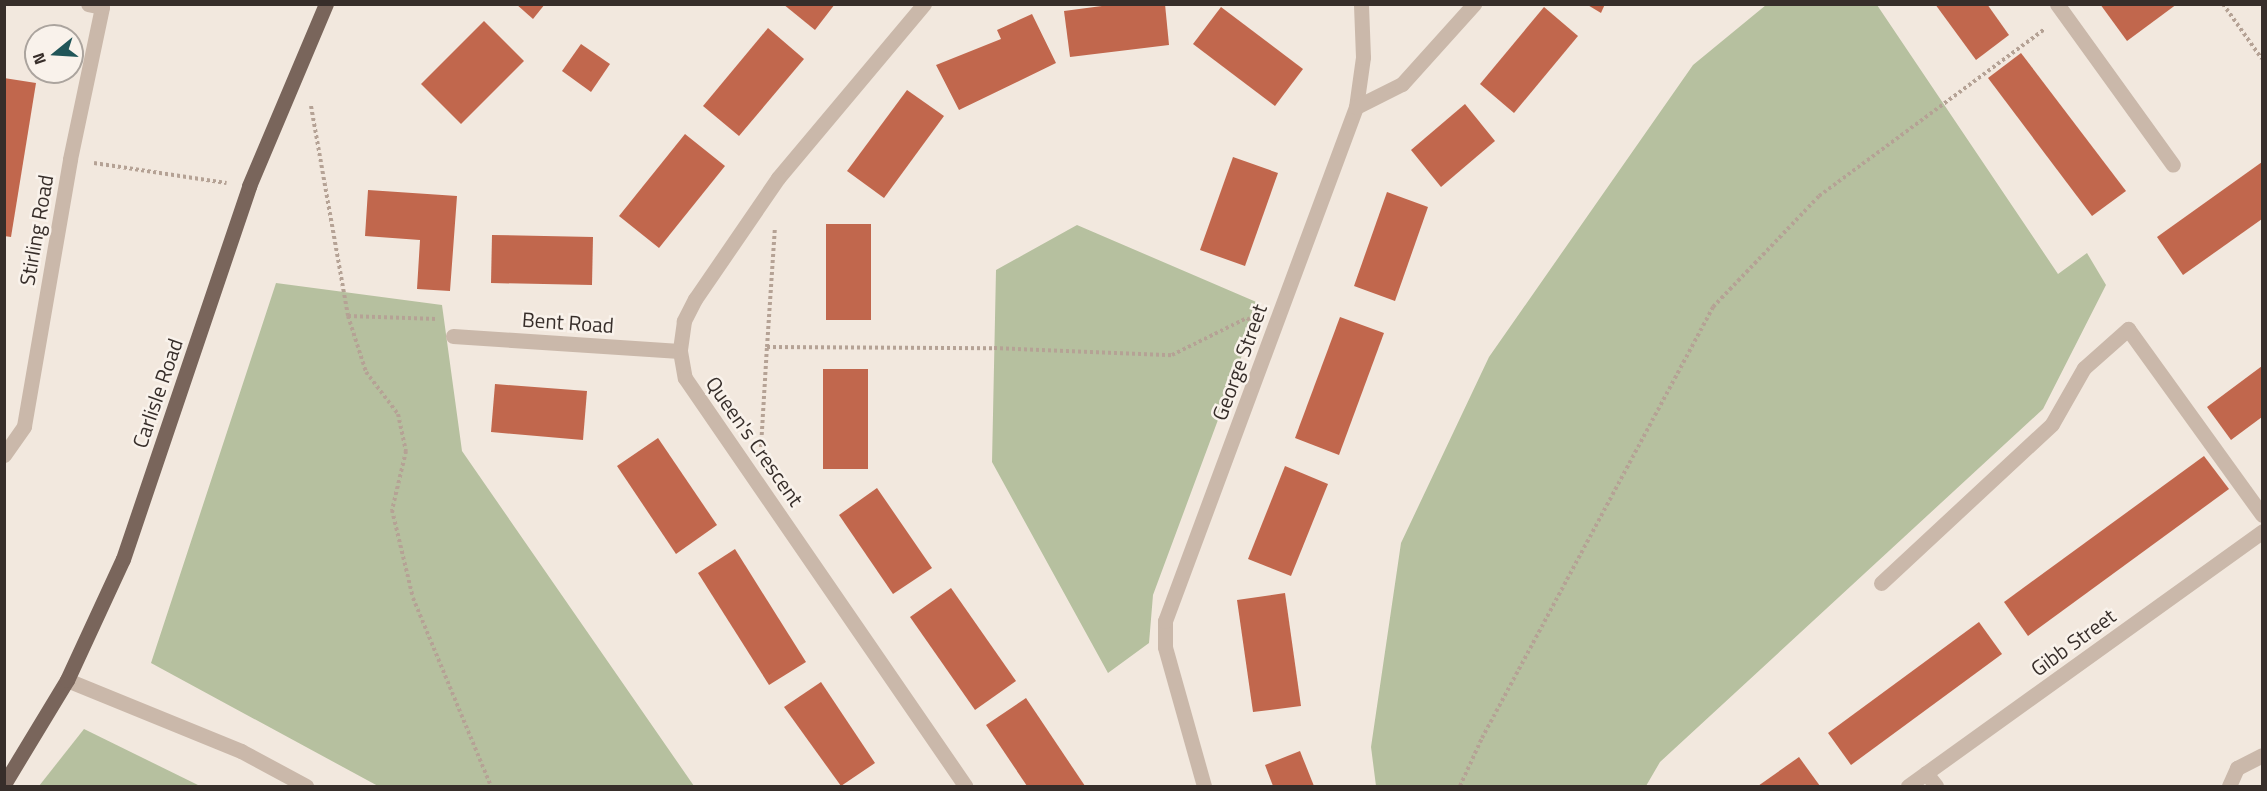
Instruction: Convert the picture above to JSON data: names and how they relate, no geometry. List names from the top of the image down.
{
  "streets": {
    "main road": ["Carlisle Road"],
    "street": [
      "Stirling Road",
      "Bent Road",
      "George Street",
      "Queen's Crescent",
      "Gibb Street"
    ]
  },
  "crossings": [
    ["Bent Road", "Queen's Crescent"]
  ],
  "north": "left"
}
